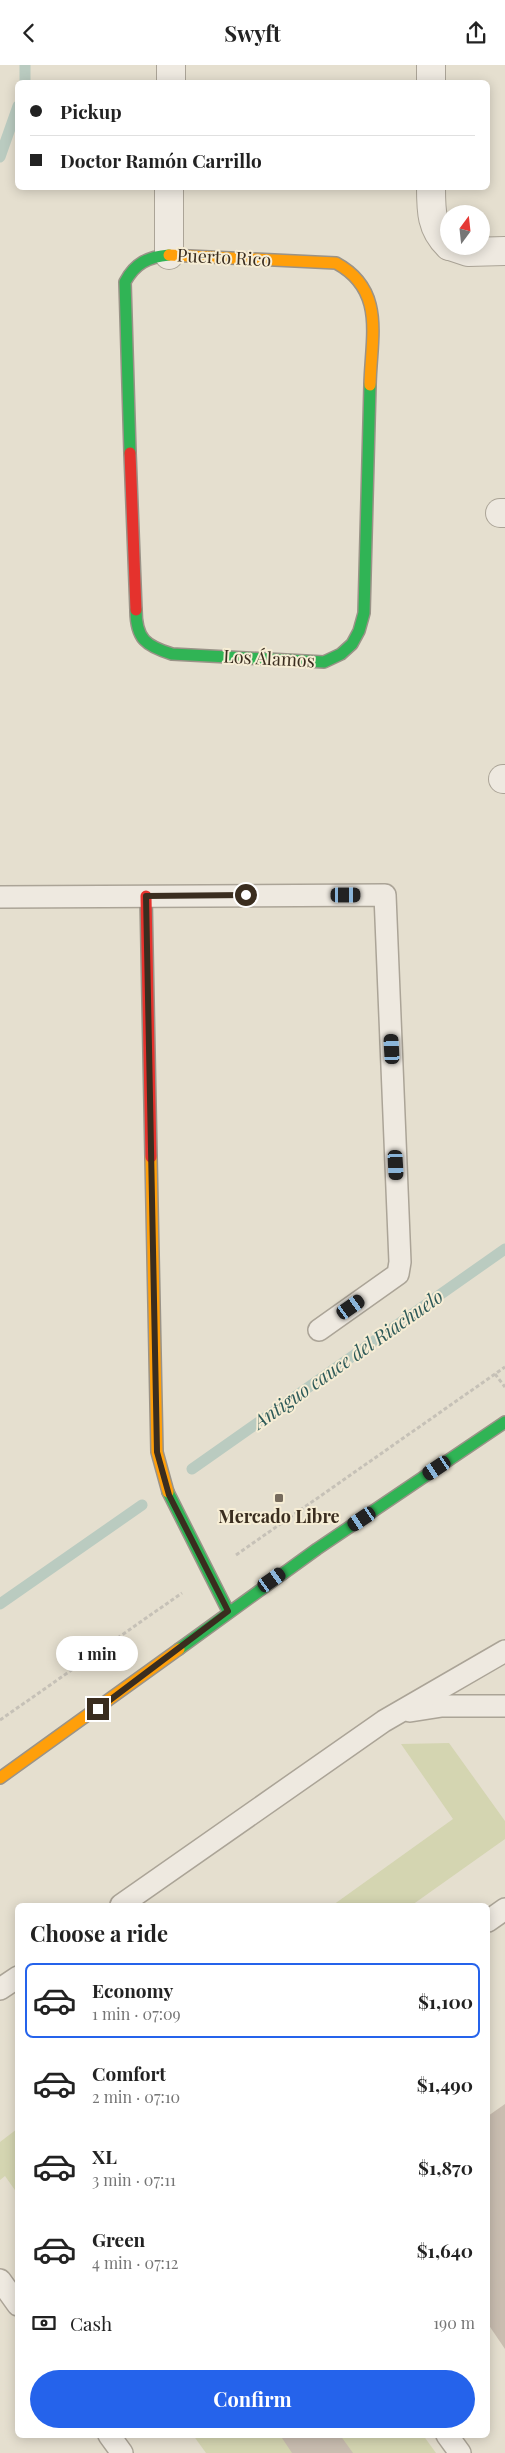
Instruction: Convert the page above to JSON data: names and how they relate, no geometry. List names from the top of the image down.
{
  "streets": {
    "street": ["Puerto Rico", "Los Álamos"]
  },
  "crossings": [
    ["Puerto Rico", "Los Álamos"]
  ],
  "water": ["Antiguo cauce del Riachuelo"],
  "places": {
    "transit": ["Mercado Libre"]
  },
  "north": "top",
  "page": {
    "header": "Swyft",
    "banner": ["Pickup", "Doctor Ramón Carrillo"],
    "bubble": "1 min",
    "heading": "Choose a ride",
    "list": [
      {
        "name": "Economy",
        "note": "1 min · 07:09",
        "value": "$1,100"
      },
      {
        "name": "Comfort",
        "note": "2 min · 07:10",
        "value": "$1,490"
      },
      {
        "name": "XL",
        "note": "3 min · 07:11",
        "value": "$1,870"
      },
      {
        "name": "Green",
        "note": "4 min · 07:12",
        "value": "$1,640"
      }
    ],
    "pay": ["Cash", "190 m"],
    "buttons": "Confirm"
  }
}
